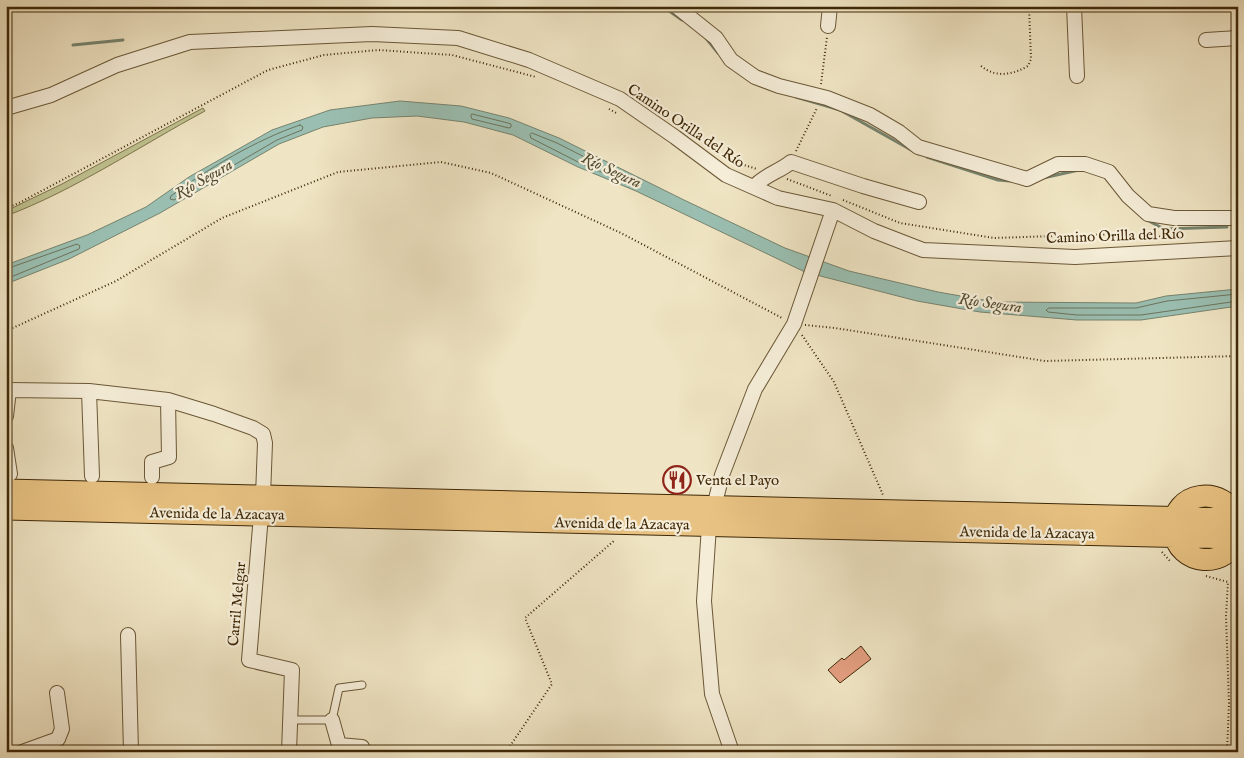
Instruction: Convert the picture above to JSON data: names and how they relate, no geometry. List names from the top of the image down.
{
  "streets": {
    "main road": ["Avenida de la Azacaya"],
    "street": ["Camino Orilla del Río", "Carril Melgar"]
  },
  "crossings": [
    ["Avenida de la Azacaya", "Carril Melgar"]
  ],
  "water": ["Río Segura"],
  "places": {
    "restaurant": ["Venta el Payo"]
  }
}
